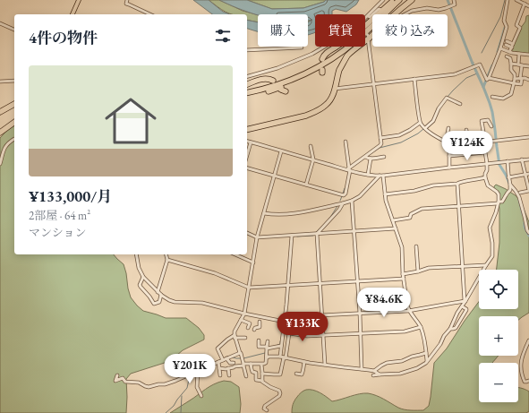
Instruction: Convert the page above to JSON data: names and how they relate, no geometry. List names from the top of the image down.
{
  "page": {
    "chip": ["購入", "賃貸", "絞り込み"],
    "heading": "4件の物件",
    "list": [
      {
        "name": "¥133,000/月",
        "note": "2部屋 · 64 m² · マンション"
      }
    ],
    "price": [
      "¥124K",
      "¥84.6K",
      "¥133K",
      "¥201K"
    ],
    "map_buttons": ["+", "−"]
  }
}
